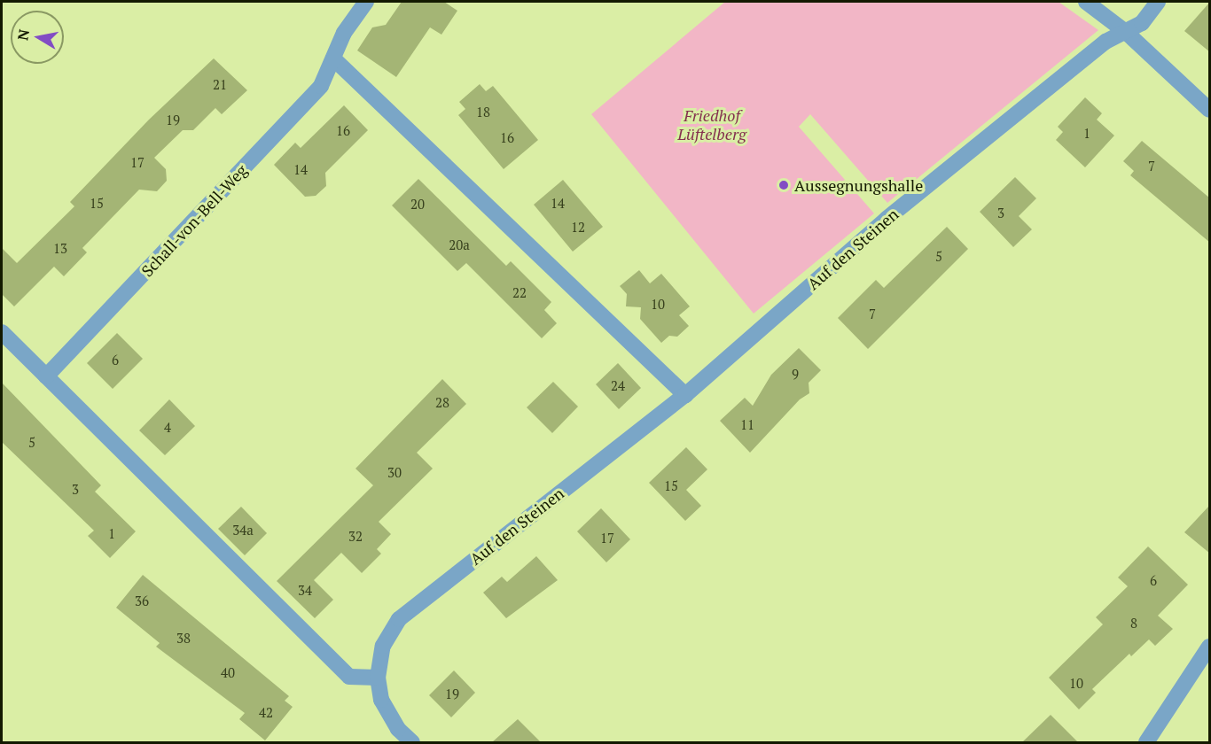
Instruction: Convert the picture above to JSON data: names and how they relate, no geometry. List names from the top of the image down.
{
  "streets": {
    "street": ["Schall-von-Bell-Weg", "Auf den Steinen"]
  },
  "parks": ["Friedhof Lüftelberg"],
  "places": ["Aussegnungshalle"],
  "house_numbers": [
    "21",
    "18",
    "19",
    "16",
    "1",
    "16",
    "17",
    "7",
    "14",
    "15",
    "14",
    "20",
    "3",
    "12",
    "20a",
    "13",
    "5",
    "22",
    "10",
    "7",
    "6",
    "9",
    "24",
    "28",
    "11",
    "4",
    "5",
    "30",
    "15",
    "3",
    "34a",
    "1",
    "32",
    "17",
    "6",
    "34",
    "36",
    "8",
    "38",
    "40",
    "10",
    "19",
    "42"
  ],
  "north": "left"
}
